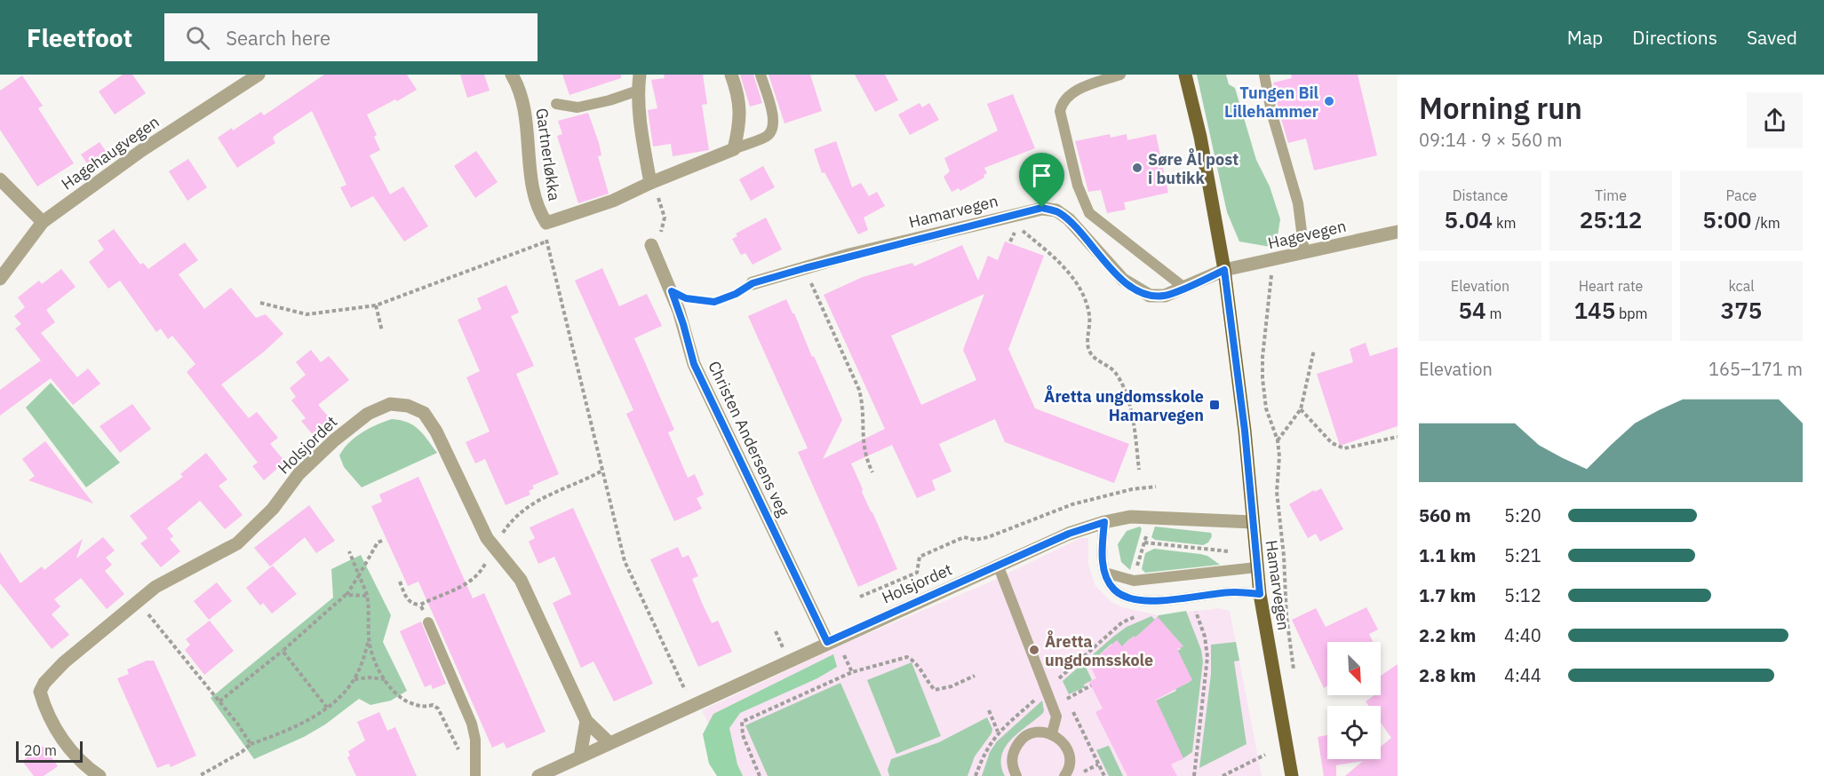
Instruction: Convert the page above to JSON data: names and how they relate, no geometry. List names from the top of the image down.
{
  "streets": {
    "main road": ["Hamarvegen"],
    "street": [
      "Hagehaugvegen",
      "Gartnerløkka",
      "Hagevegen",
      "Christen Andersens veg",
      "Holsjordet"
    ]
  },
  "crossings": [
    ["Hamarvegen", "Hagevegen"],
    ["Hamarvegen", "Holsjordet"],
    ["Christen Andersens veg", "Holsjordet"]
  ],
  "places": {
    "other": ["Tungen Bil Lillehammer", "Søre Ål post i butikk", "Åretta ungdomsskole"],
    "transit": ["Åretta ungdomsskole Hamarvegen"]
  },
  "scale_bar": "20 m",
  "north": "bottom right",
  "page": {
    "header": "Fleetfoot",
    "search": "Search here",
    "nav": ["Map", "Directions", "Saved"],
    "heading": ["Morning run", "09:14 · 9 × 560 m"],
    "stats": [
      ["Distance", "5.04 km"],
      ["Time", "25:12"],
      ["Pace", "5:00 /km"],
      ["Elevation", "54 m"],
      ["Heart rate", "145 bpm"],
      ["kcal", "375"]
    ],
    "chart": ["Elevation", "165–171 m"],
    "list": [
      {
        "name": "560 m",
        "note": "5:20"
      },
      {
        "name": "1.1 km",
        "note": "5:21"
      },
      {
        "name": "1.7 km",
        "note": "5:12"
      },
      {
        "name": "2.2 km",
        "note": "4:40"
      },
      {
        "name": "2.8 km",
        "note": "4:44"
      }
    ],
    "scale": "20 m"
  }
}
